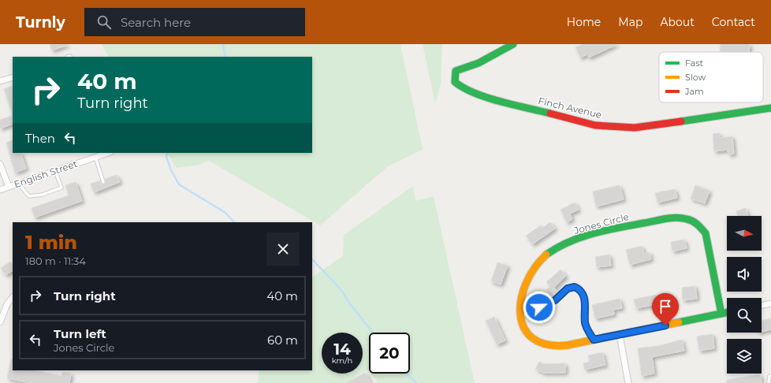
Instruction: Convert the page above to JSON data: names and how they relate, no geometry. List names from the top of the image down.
{
  "streets": {
    "street": ["Finch Avenue", "English Street", "Jones Circle"]
  },
  "legend": ["Fast", "Slow", "Jam"],
  "north": "right",
  "page": {
    "header": "Turnly",
    "search": "Search here",
    "nav": [
      "Home",
      "Map",
      "About",
      "Contact"
    ],
    "turn": ["40 m", "Turn right"],
    "then": "Then",
    "heading": ["1 min", "180 m · 11:34"],
    "list": [
      {
        "name": "Turn right",
        "value": "40 m"
      },
      {
        "name": "Turn left",
        "note": "Jones Circle",
        "value": "60 m"
      }
    ],
    "speed": "14 km/h",
    "limit": "20"
  }
}
